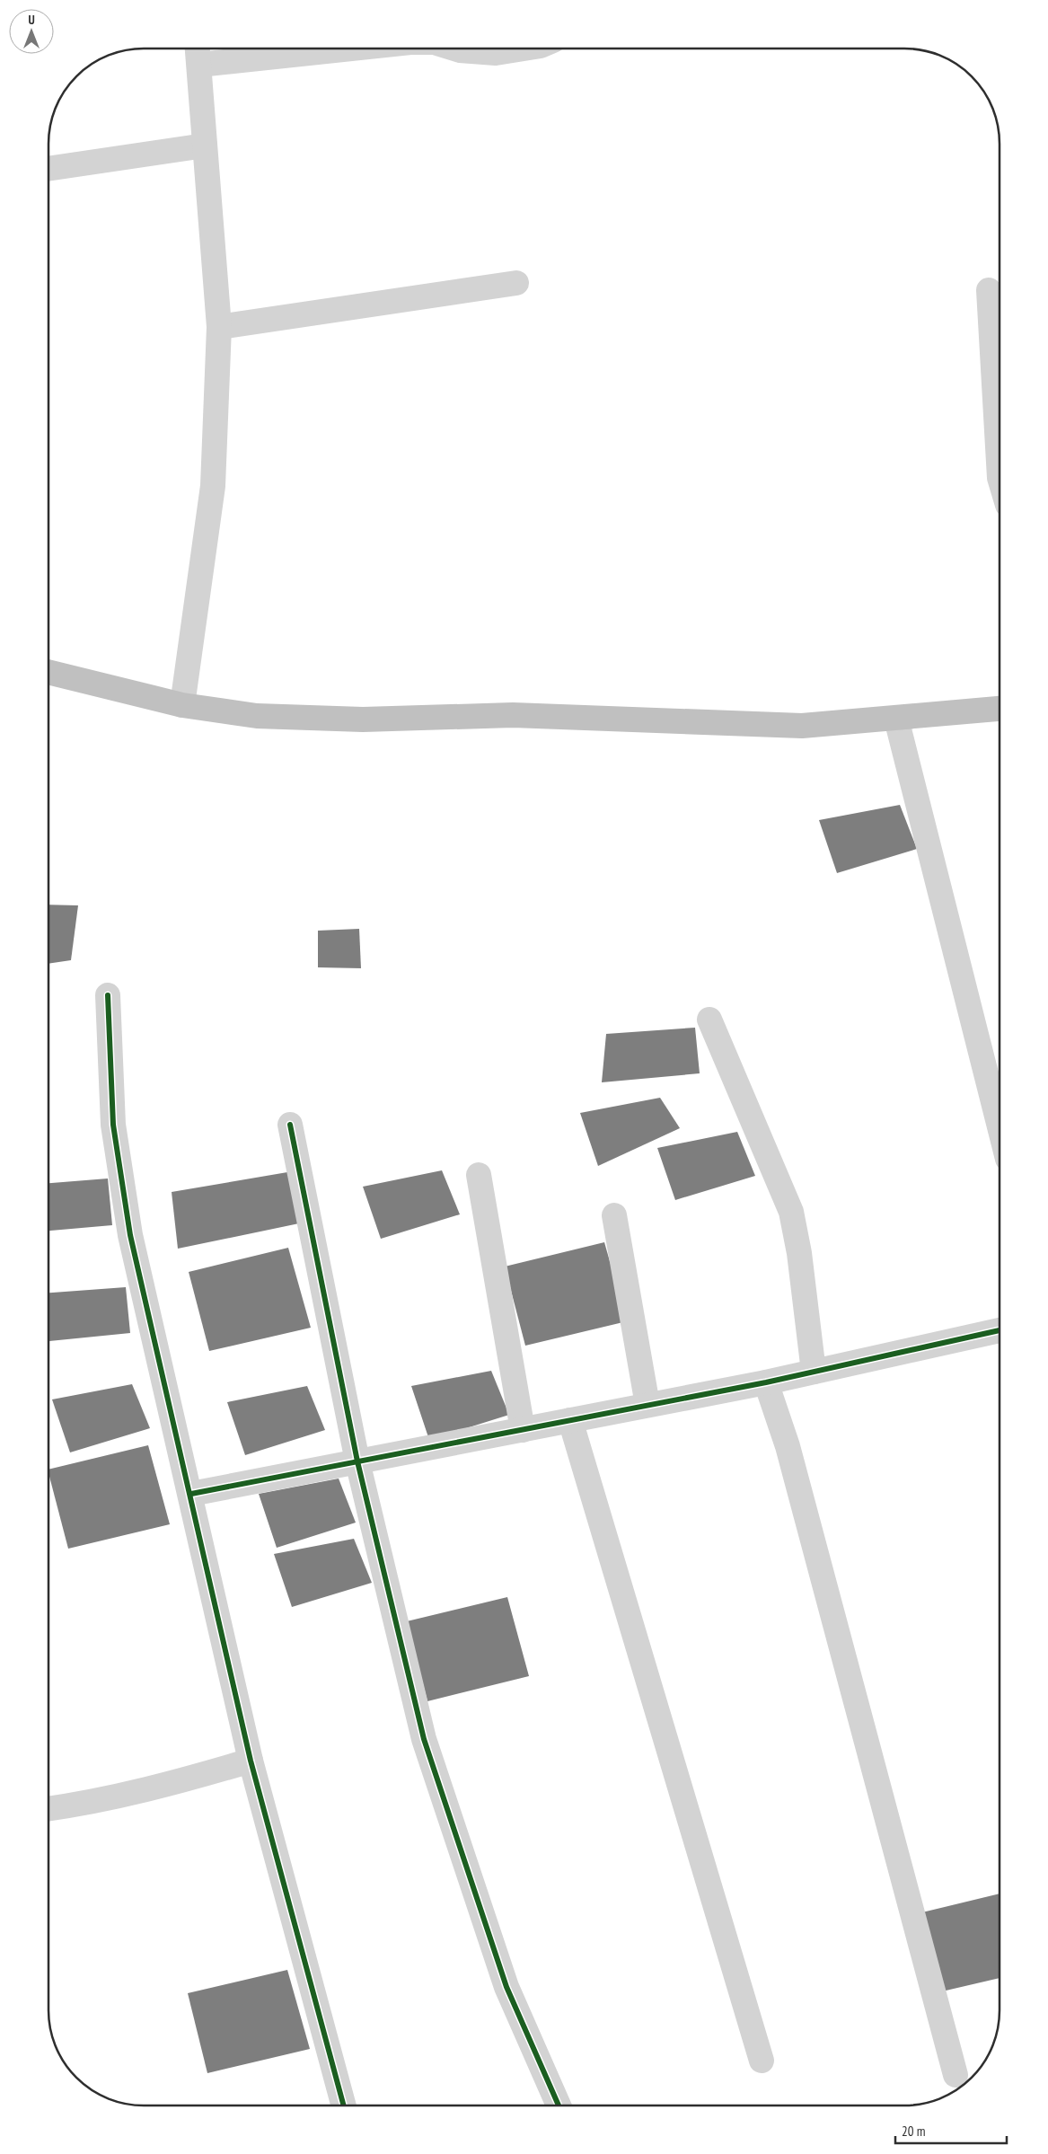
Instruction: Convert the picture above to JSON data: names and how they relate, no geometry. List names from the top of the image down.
{
  "scale_bar": "20 m",
  "north": "top"
}
